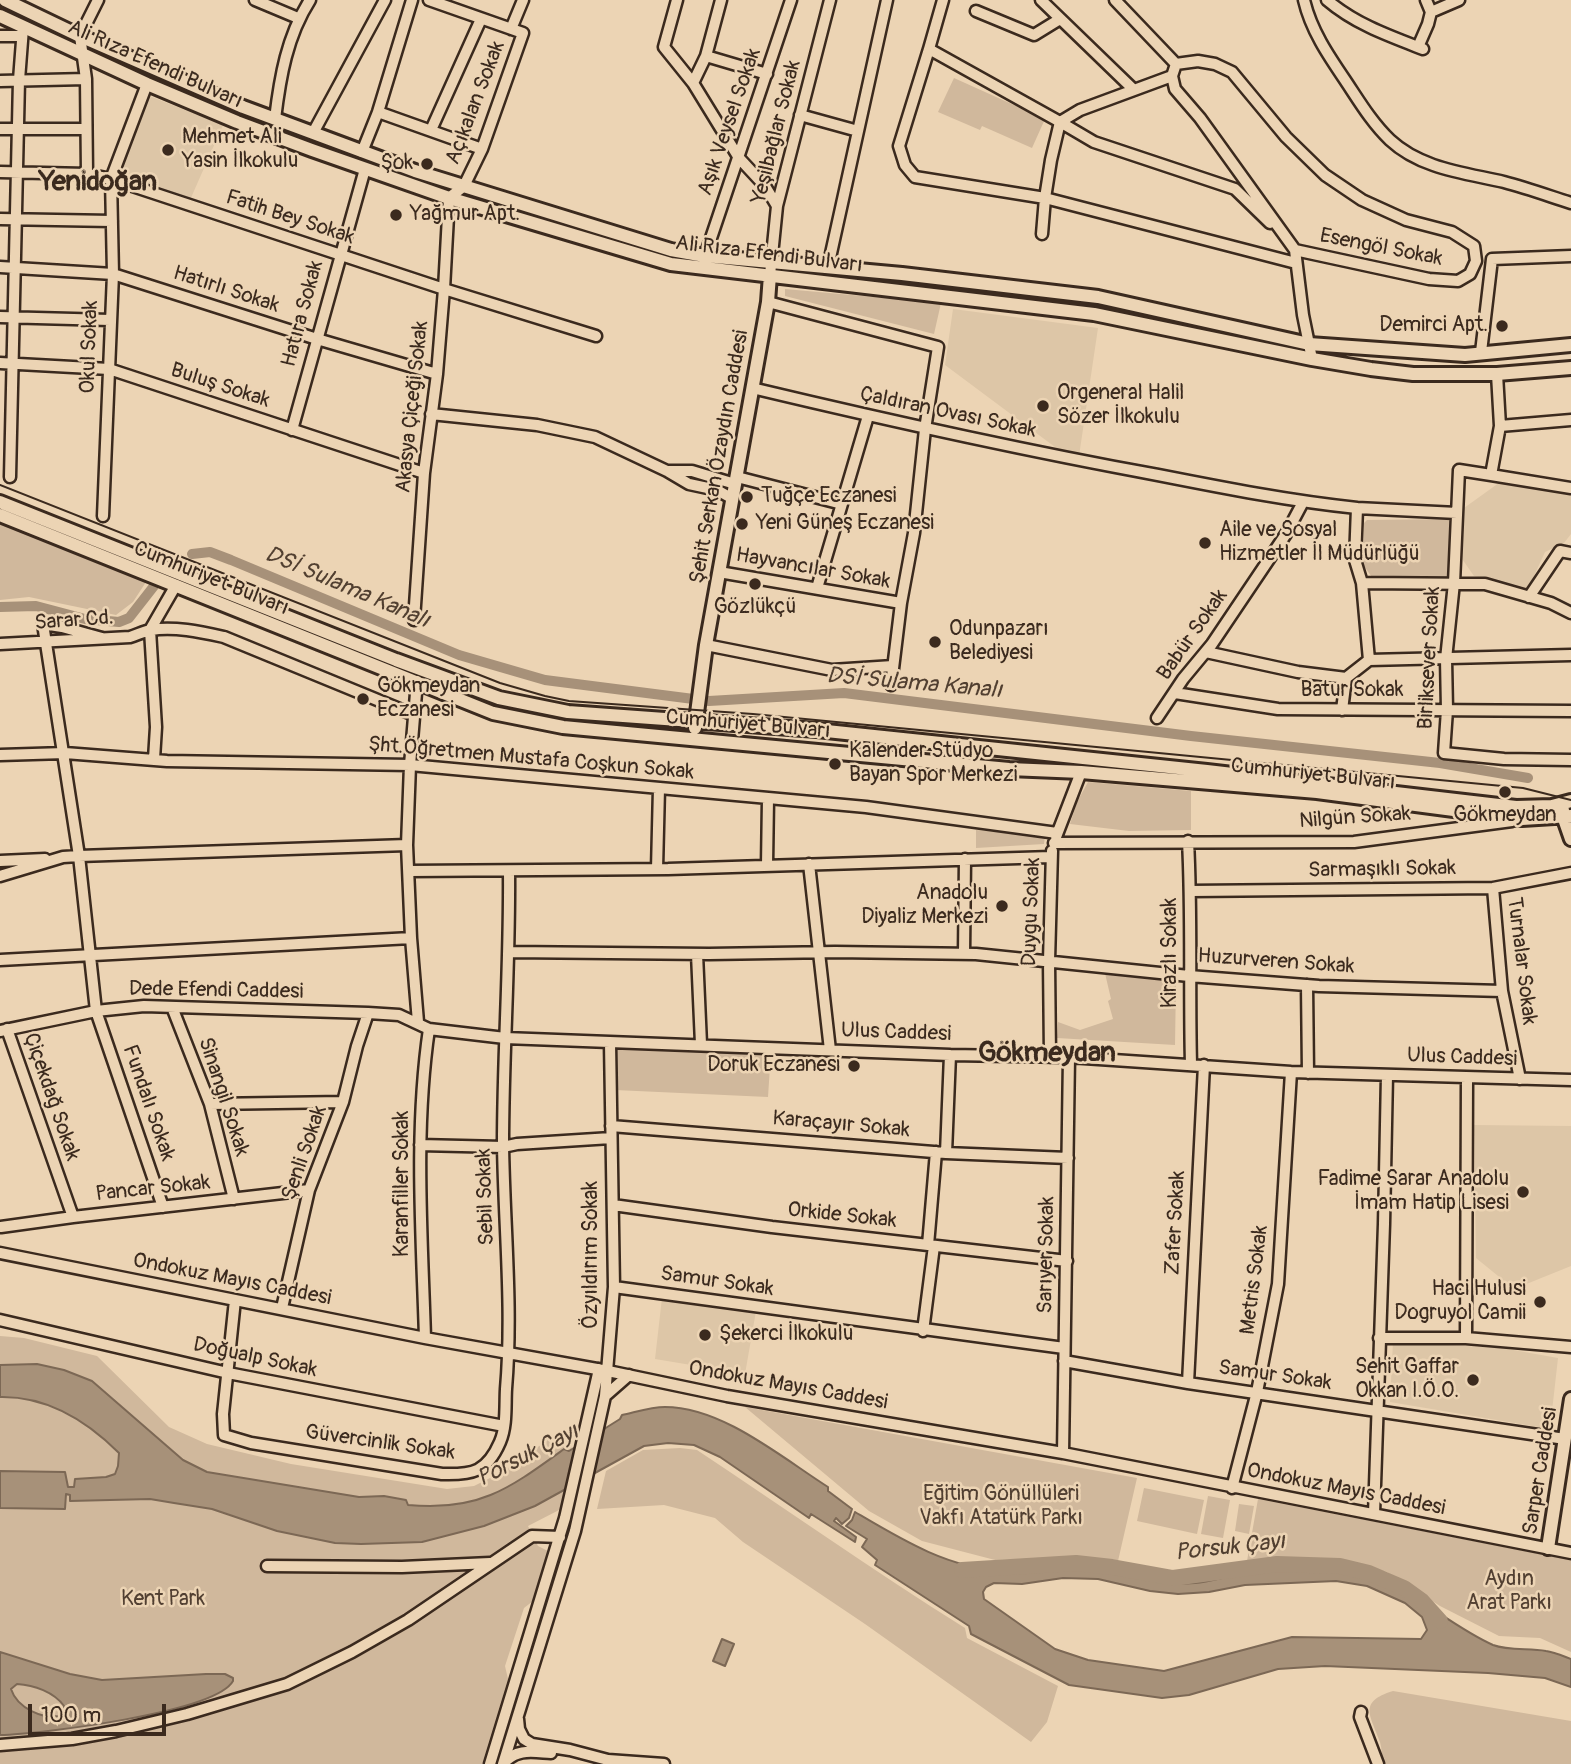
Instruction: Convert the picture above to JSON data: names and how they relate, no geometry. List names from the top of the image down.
{
  "streets": {
    "main road": [
      "Ali Rıza Efendi Bulvarı",
      "Şehit Serkan Özaydın Caddesi",
      "Cumhuriyet Bulvarı",
      "Sarper Caddesi"
    ],
    "street": [
      "Açıkalan Sokak",
      "Aşık Veysel Sokak",
      "Yeşilbağlar Sokak",
      "Fatih Bey Sokak",
      "Esengöl Sokak",
      "Hatırlı Sokak",
      "Hatıra Sokak",
      "Okul Sokak",
      "Buluş Sokak",
      "Akasya Çiçeği Sokak",
      "Çaldıran Ovası Sokak",
      "Hayvancılar Sokak",
      "Sarar Cd.",
      "Babür Sokak",
      "Birliksever Sokak",
      "Batur Sokak",
      "Şht.Öğretmen Mustafa Coşkun Sokak",
      "Nilgün Sokak",
      "Sarmaşıklı Sokak",
      "Duygu Sokak",
      "Kirazlı Sokak",
      "Turnalar Sokak",
      "Huzurveren Sokak",
      "Dede Efendi Caddesi",
      "Ulus Caddesi",
      "Çiçekdağ Sokak",
      "Sinangil Sokak",
      "Fundalı Sokak",
      "Karaçayır Sokak",
      "Şenli Sokak",
      "Karanfiller Sokak",
      "Pancar Sokak",
      "Sebil Sokak",
      "Orkide Sokak",
      "Zafer Sokak",
      "Özyıldırım Sokak",
      "Sarıyer Sokak",
      "Ondokuz Mayıs Caddesi",
      "Metris Sokak",
      "Samur Sokak",
      "Doğualp Sokak",
      "Güvercinlik Sokak"
    ]
  },
  "crossings": [
    ["Ali Rıza Efendi Bulvarı", "Açıkalan Sokak"],
    ["Ali Rıza Efendi Bulvarı", "Aşık Veysel Sokak"],
    ["Ali Rıza Efendi Bulvarı", "Yeşilbağlar Sokak"],
    ["Ali Rıza Efendi Bulvarı", "Esengöl Sokak"],
    ["Ali Rıza Efendi Bulvarı", "Hatıra Sokak"],
    ["Ali Rıza Efendi Bulvarı", "Akasya Çiçeği Sokak"],
    ["Ali Rıza Efendi Bulvarı", "Şehit Serkan Özaydın Caddesi"],
    ["Yeşilbağlar Sokak", "Şehit Serkan Özaydın Caddesi"],
    ["Fatih Bey Sokak", "Hatıra Sokak"],
    ["Fatih Bey Sokak", "Okul Sokak"],
    ["Fatih Bey Sokak", "Akasya Çiçeği Sokak"],
    ["Hatırlı Sokak", "Hatıra Sokak"],
    ["Hatırlı Sokak", "Okul Sokak"],
    ["Hatırlı Sokak", "Akasya Çiçeği Sokak"],
    ["Hatıra Sokak", "Buluş Sokak"],
    ["Okul Sokak", "Buluş Sokak"],
    ["Buluş Sokak", "Akasya Çiçeği Sokak"],
    ["Çaldıran Ovası Sokak", "Şehit Serkan Özaydın Caddesi"],
    ["Çaldıran Ovası Sokak", "Babür Sokak"],
    ["Çaldıran Ovası Sokak", "Birliksever Sokak"],
    ["Şehit Serkan Özaydın Caddesi", "Hayvancılar Sokak"],
    ["Şehit Serkan Özaydın Caddesi", "Cumhuriyet Bulvarı"],
    ["Cumhuriyet Bulvarı", "Nilgün Sokak"],
    ["Cumhuriyet Bulvarı", "Duygu Sokak"],
    ["Sarar Cd.", "Fundalı Sokak"],
    ["Babür Sokak", "Batur Sokak"],
    ["Birliksever Sokak", "Batur Sokak"],
    ["Şht.Öğretmen Mustafa Coşkun Sokak", "Nilgün Sokak"],
    ["Şht.Öğretmen Mustafa Coşkun Sokak", "Duygu Sokak"],
    ["Şht.Öğretmen Mustafa Coşkun Sokak", "Fundalı Sokak"],
    ["Nilgün Sokak", "Duygu Sokak"],
    ["Nilgün Sokak", "Kirazlı Sokak"],
    ["Sarmaşıklı Sokak", "Kirazlı Sokak"],
    ["Sarmaşıklı Sokak", "Turnalar Sokak"],
    ["Duygu Sokak", "Huzurveren Sokak"],
    ["Duygu Sokak", "Ulus Caddesi"],
    ["Kirazlı Sokak", "Huzurveren Sokak"],
    ["Kirazlı Sokak", "Ulus Caddesi"],
    ["Turnalar Sokak", "Huzurveren Sokak"],
    ["Turnalar Sokak", "Ulus Caddesi"],
    ["Huzurveren Sokak", "Sebil Sokak"],
    ["Dede Efendi Caddesi", "Ulus Caddesi"],
    ["Dede Efendi Caddesi", "Çiçekdağ Sokak"],
    ["Dede Efendi Caddesi", "Sinangil Sokak"],
    ["Dede Efendi Caddesi", "Fundalı Sokak"],
    ["Dede Efendi Caddesi", "Şenli Sokak"],
    ["Dede Efendi Caddesi", "Karanfiller Sokak"],
    ["Ulus Caddesi", "Karanfiller Sokak"],
    ["Ulus Caddesi", "Sebil Sokak"],
    ["Ulus Caddesi", "Zafer Sokak"],
    ["Ulus Caddesi", "Özyıldırım Sokak"],
    ["Ulus Caddesi", "Sarıyer Sokak"],
    ["Ulus Caddesi", "Metris Sokak"],
    ["Çiçekdağ Sokak", "Pancar Sokak"],
    ["Sinangil Sokak", "Pancar Sokak"],
    ["Fundalı Sokak", "Pancar Sokak"],
    ["Karaçayır Sokak", "Özyıldırım Sokak"],
    ["Karaçayır Sokak", "Sarıyer Sokak"],
    ["Şenli Sokak", "Pancar Sokak"],
    ["Şenli Sokak", "Ondokuz Mayıs Caddesi"],
    ["Karanfiller Sokak", "Ondokuz Mayıs Caddesi"],
    ["Sebil Sokak", "Ondokuz Mayıs Caddesi"],
    ["Sebil Sokak", "Doğualp Sokak"],
    ["Sebil Sokak", "Güvercinlik Sokak"],
    ["Orkide Sokak", "Özyıldırım Sokak"],
    ["Orkide Sokak", "Sarıyer Sokak"],
    ["Zafer Sokak", "Samur Sokak"],
    ["Özyıldırım Sokak", "Ondokuz Mayıs Caddesi"],
    ["Özyıldırım Sokak", "Samur Sokak"],
    ["Sarıyer Sokak", "Ondokuz Mayıs Caddesi"],
    ["Sarıyer Sokak", "Samur Sokak"],
    ["Ondokuz Mayıs Caddesi", "Metris Sokak"],
    ["Ondokuz Mayıs Caddesi", "Sarper Caddesi"],
    ["Metris Sokak", "Samur Sokak"],
    ["Samur Sokak", "Sarper Caddesi"],
    ["Doğualp Sokak", "Güvercinlik Sokak"]
  ],
  "districts": ["Yenidoğan", "Gökmeydan"],
  "water": ["DSİ Sulama Kanalı", "Porsuk Çayı"],
  "parks": ["Eğitim Gönüllüleri Vakfı Atatürk Parkı", "Aydın Arat Parkı", "Kent Park"],
  "places": [
    "Mehmet Ali Yasin İlkokulu",
    "Şok",
    "Yağmur Apt.",
    "Demirci Apt.",
    "Orgeneral Halil Sözer İlkokulu",
    "Tuğçe Eczanesi",
    "Yeni Güneş Eczanesi",
    "Aile ve Sosyal Hizmetler İl Müdürlüğü",
    "Gözlükçü",
    "Odunpazarı Belediyesi",
    "Gökmeydan Eczanesi",
    "Kalender Stüdyo Bayan Spor Merkezi",
    "Gökmeydan",
    "Anadolu Diyaliz Merkezi",
    "Doruk Eczanesi",
    "Fadime Sarar Anadolu İmam Hatip Lisesi",
    "Haci Hulusi Dogruyol Camii",
    "Şekerci İlkokulu",
    "Sehit Gaffar Okkan I.Ö.O."
  ],
  "scale_bar": "100 m"
}
